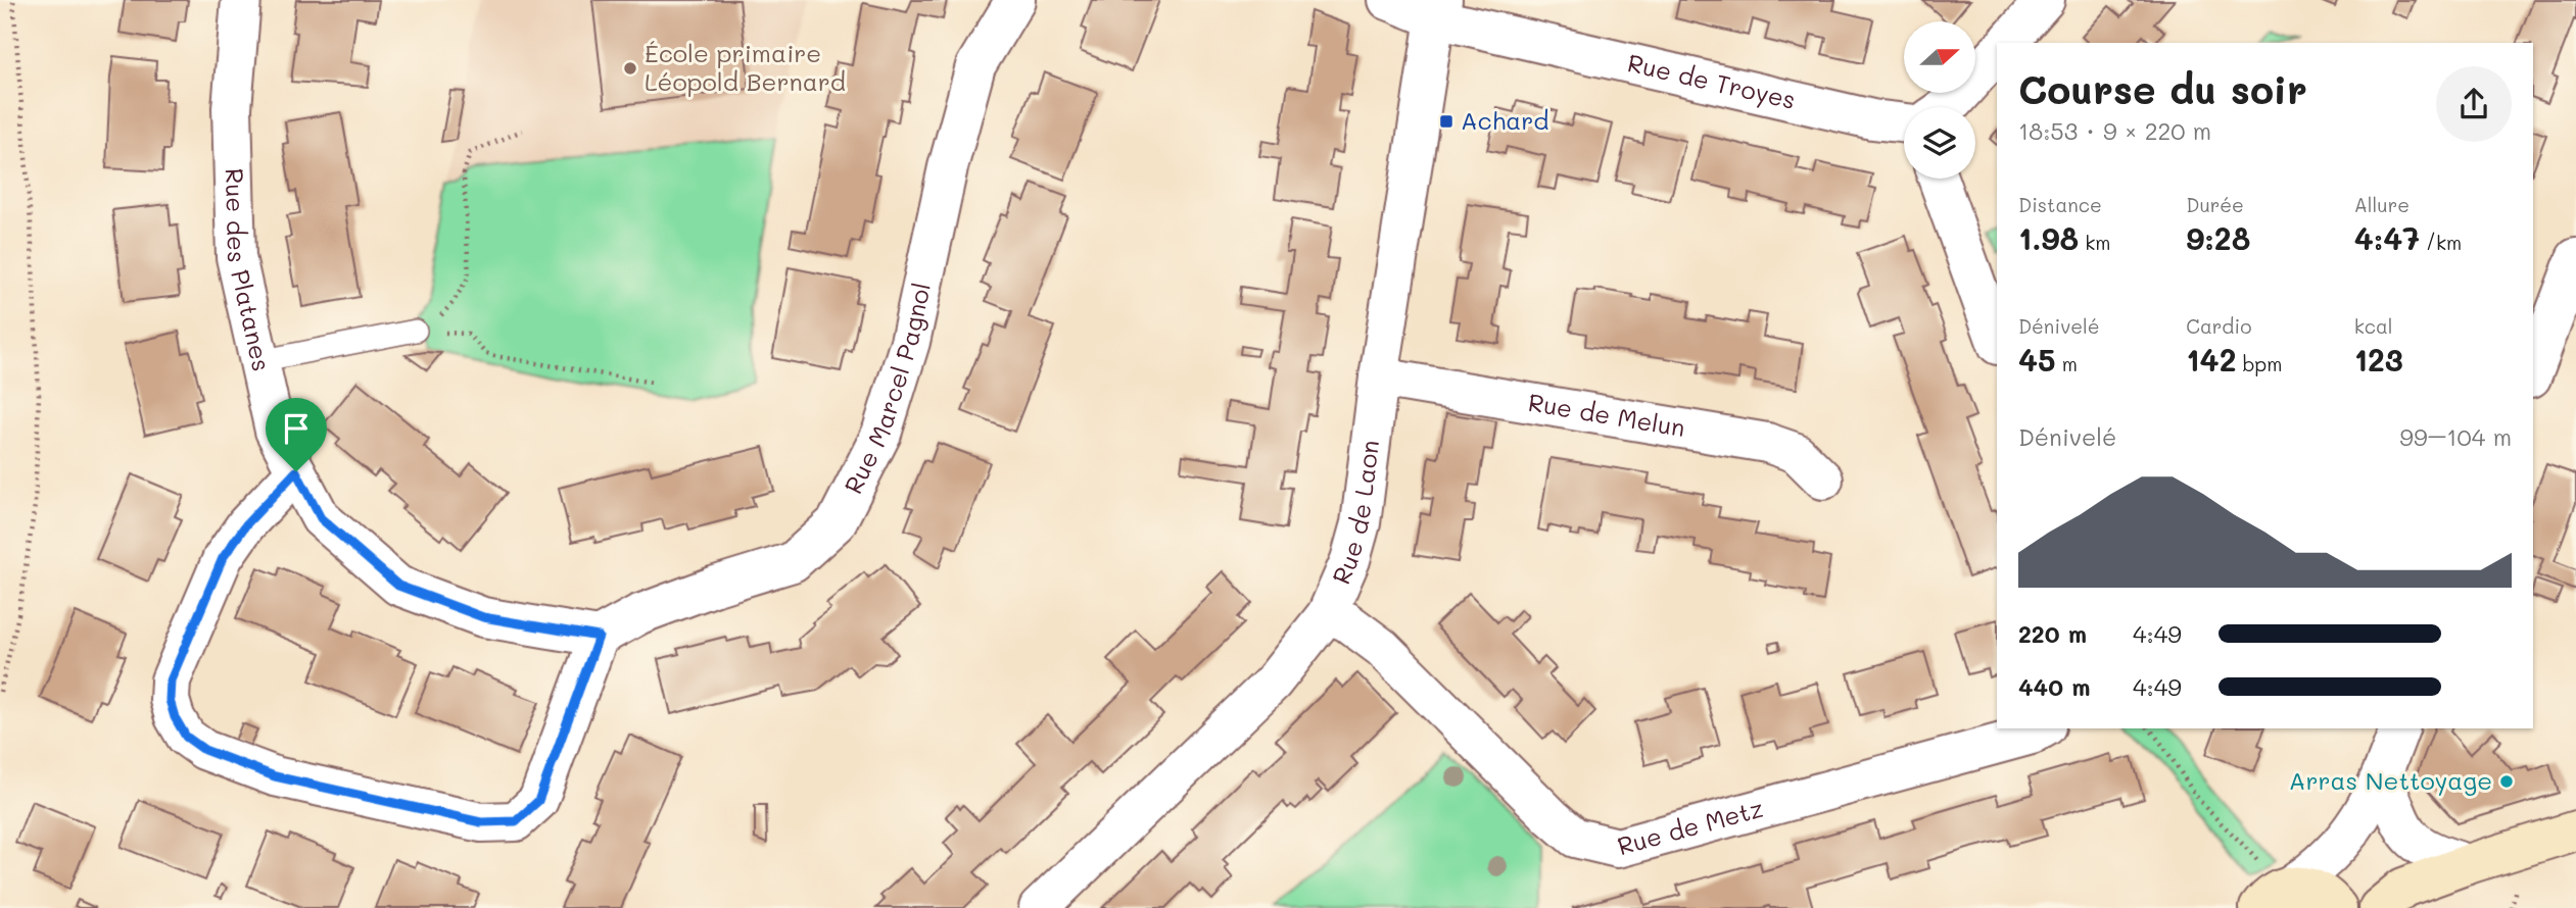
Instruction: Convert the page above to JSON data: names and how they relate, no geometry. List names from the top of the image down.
{
  "streets": {
    "street": [
      "Rue de Troyes",
      "Rue des Platanes",
      "Rue Marcel Pagnol",
      "Rue de Melun",
      "Rue de Laon",
      "Rue de Metz"
    ]
  },
  "crossings": [
    ["Rue de Troyes", "Rue de Laon"],
    ["Rue des Platanes", "Rue Marcel Pagnol"],
    ["Rue de Melun", "Rue de Laon"],
    ["Rue de Laon", "Rue de Metz"]
  ],
  "places": {
    "other": ["École primaire Léopold Bernard", "Arras Nettoyage"],
    "transit": ["Achard"]
  },
  "north": "right",
  "page": {
    "heading": ["Course du soir", "18:53 · 9 × 220 m"],
    "stats": [
      ["Distance", "1.98 km"],
      ["Durée", "9:28"],
      ["Allure", "4:47 /km"],
      ["Dénivelé", "45 m"],
      ["Cardio", "142 bpm"],
      ["kcal", "123"]
    ],
    "chart": ["Dénivelé", "99–104 m"],
    "list": [
      {
        "name": "220 m",
        "note": "4:49"
      },
      {
        "name": "440 m",
        "note": "4:49"
      }
    ]
  }
}
